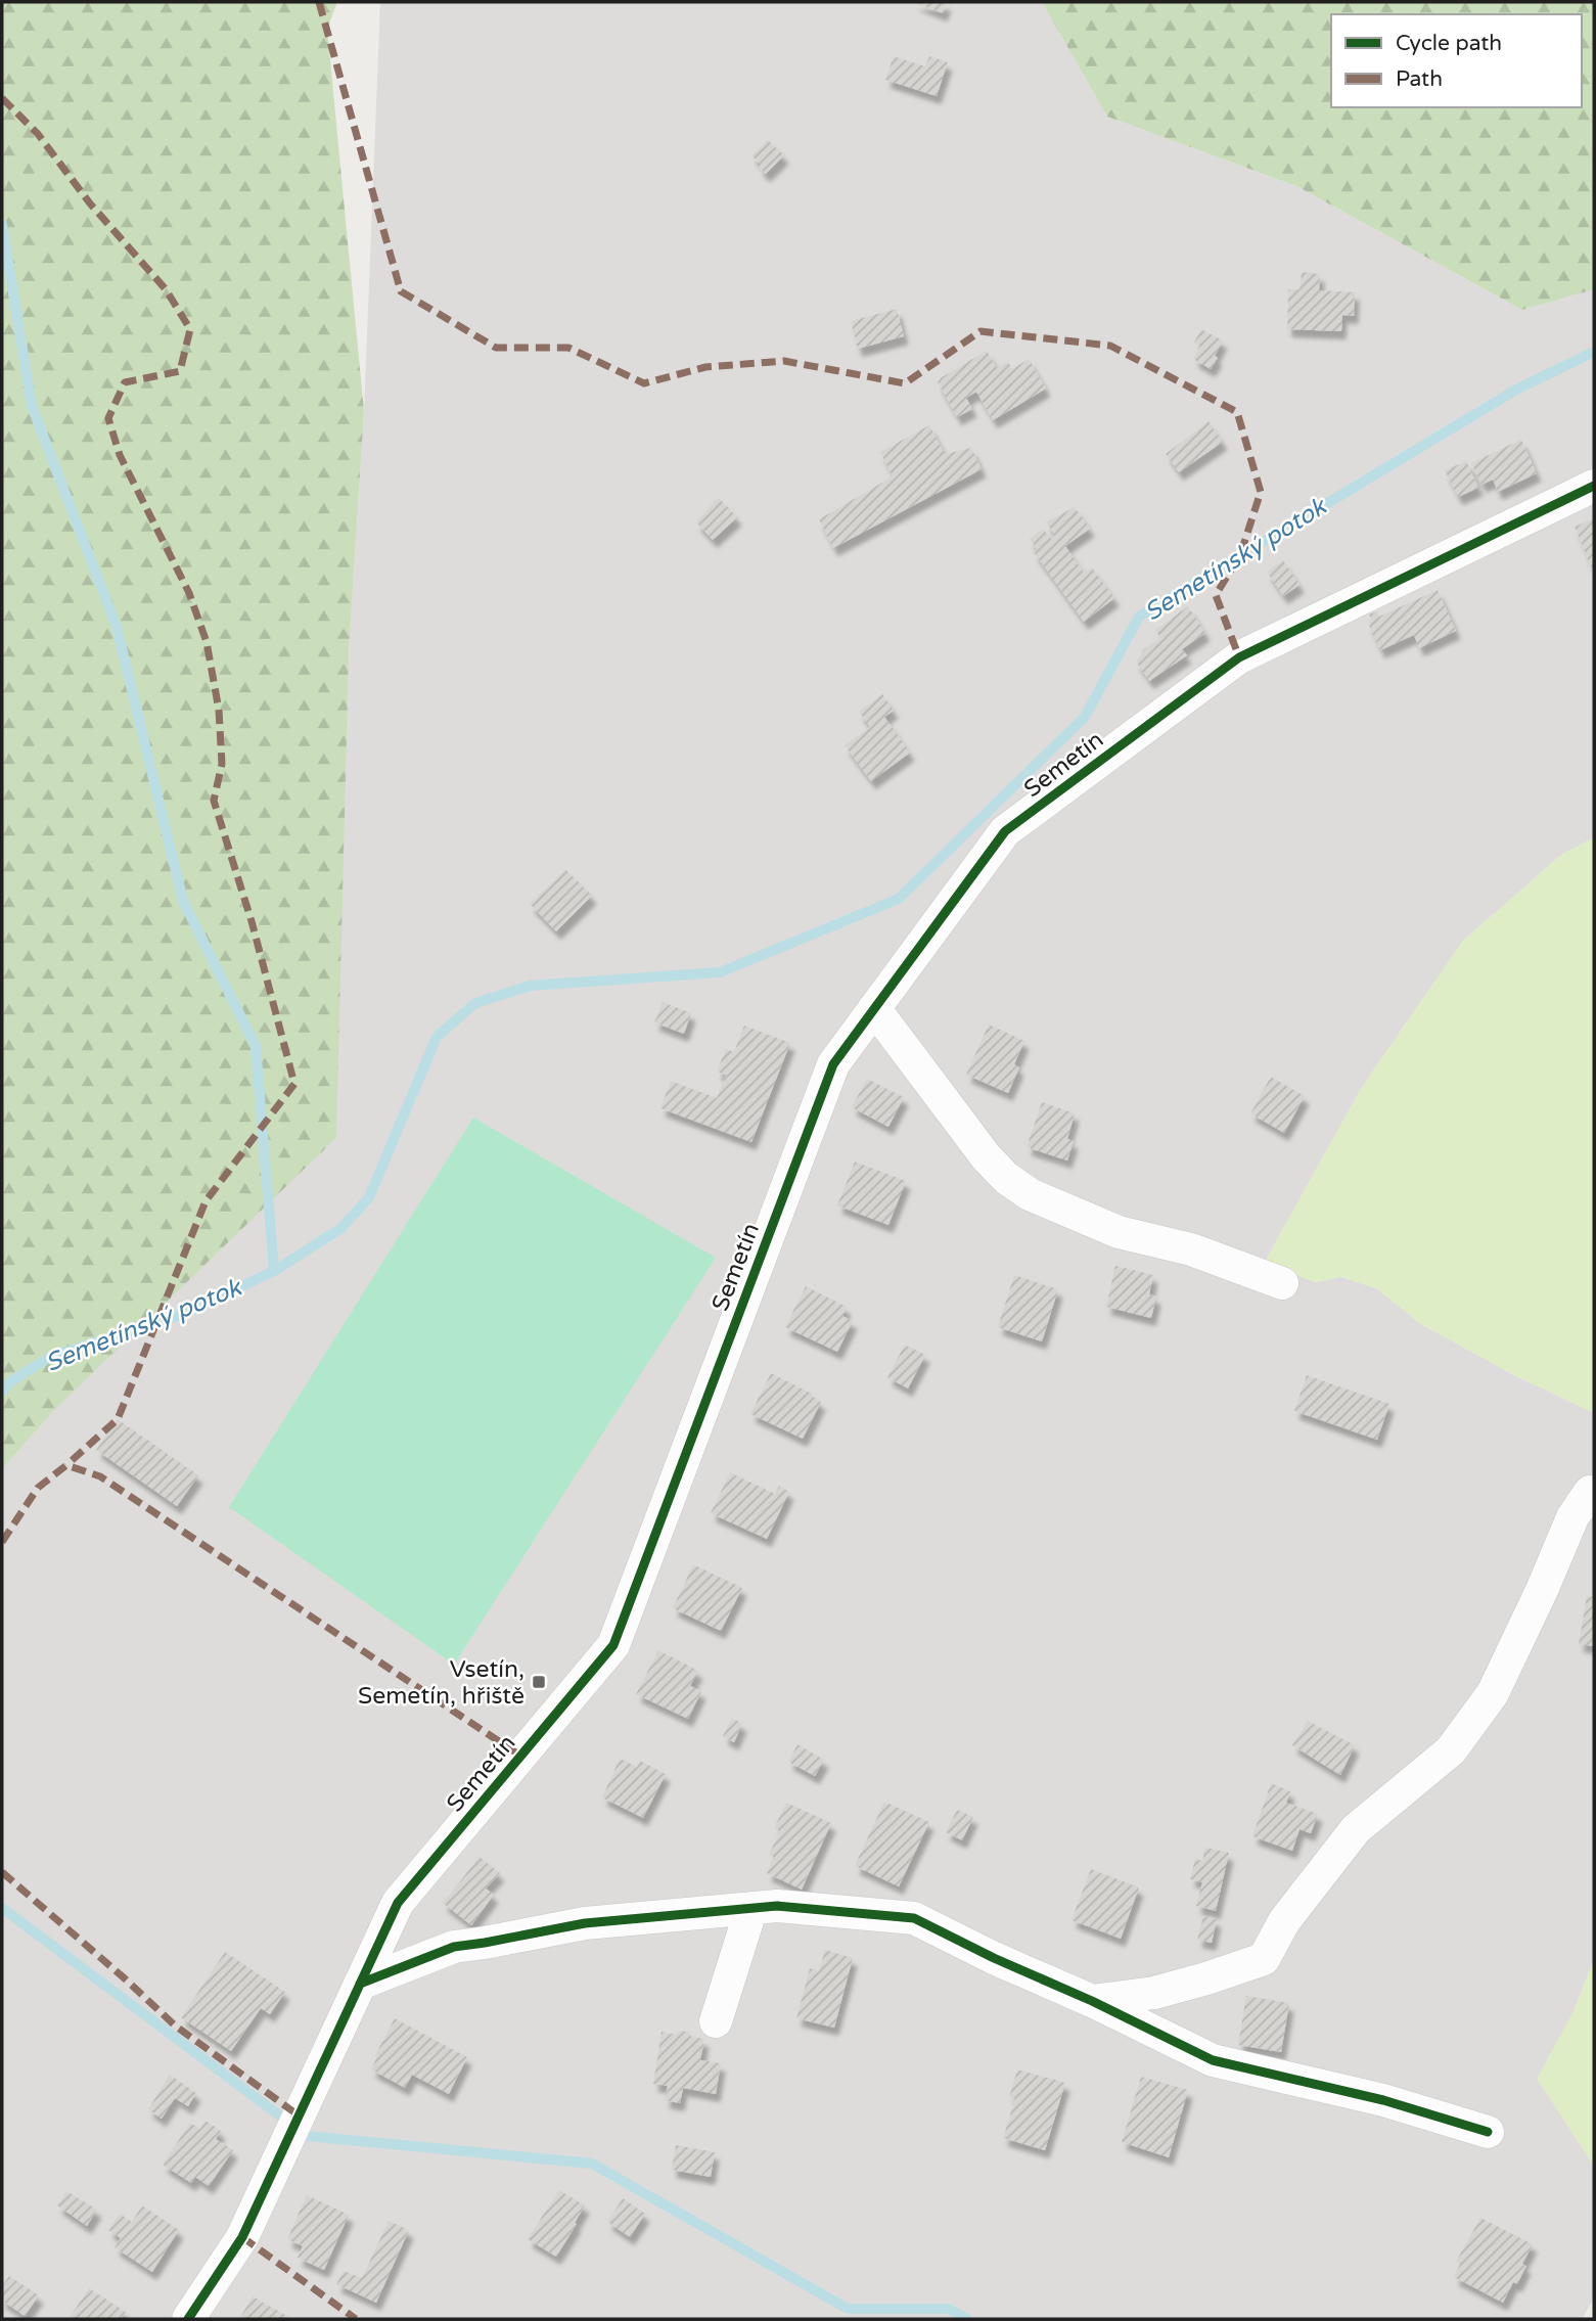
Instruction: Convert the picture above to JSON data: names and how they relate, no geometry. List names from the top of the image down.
{
  "streets": {
    "street": ["Semetín"]
  },
  "water": ["Semetínský potok"],
  "places": {
    "transit": ["Vsetín, Semetín, hřiště"]
  },
  "legend": ["Cycle path", "Path"]
}
